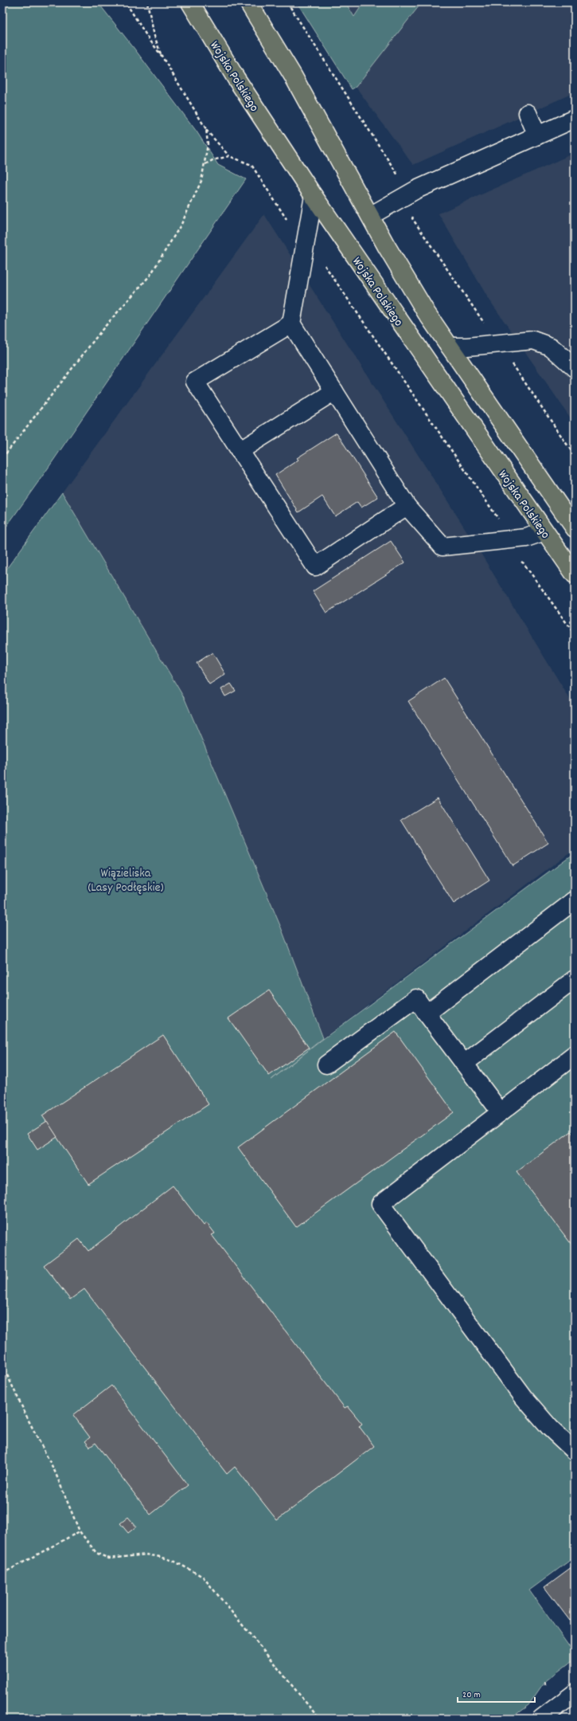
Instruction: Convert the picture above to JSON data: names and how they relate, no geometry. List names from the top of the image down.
{
  "streets": {
    "main road": ["Wojska Polskiego"]
  },
  "parks": ["Wiązieliska (Lasy Podłęskie)"],
  "scale_bar": "20 m"
}
